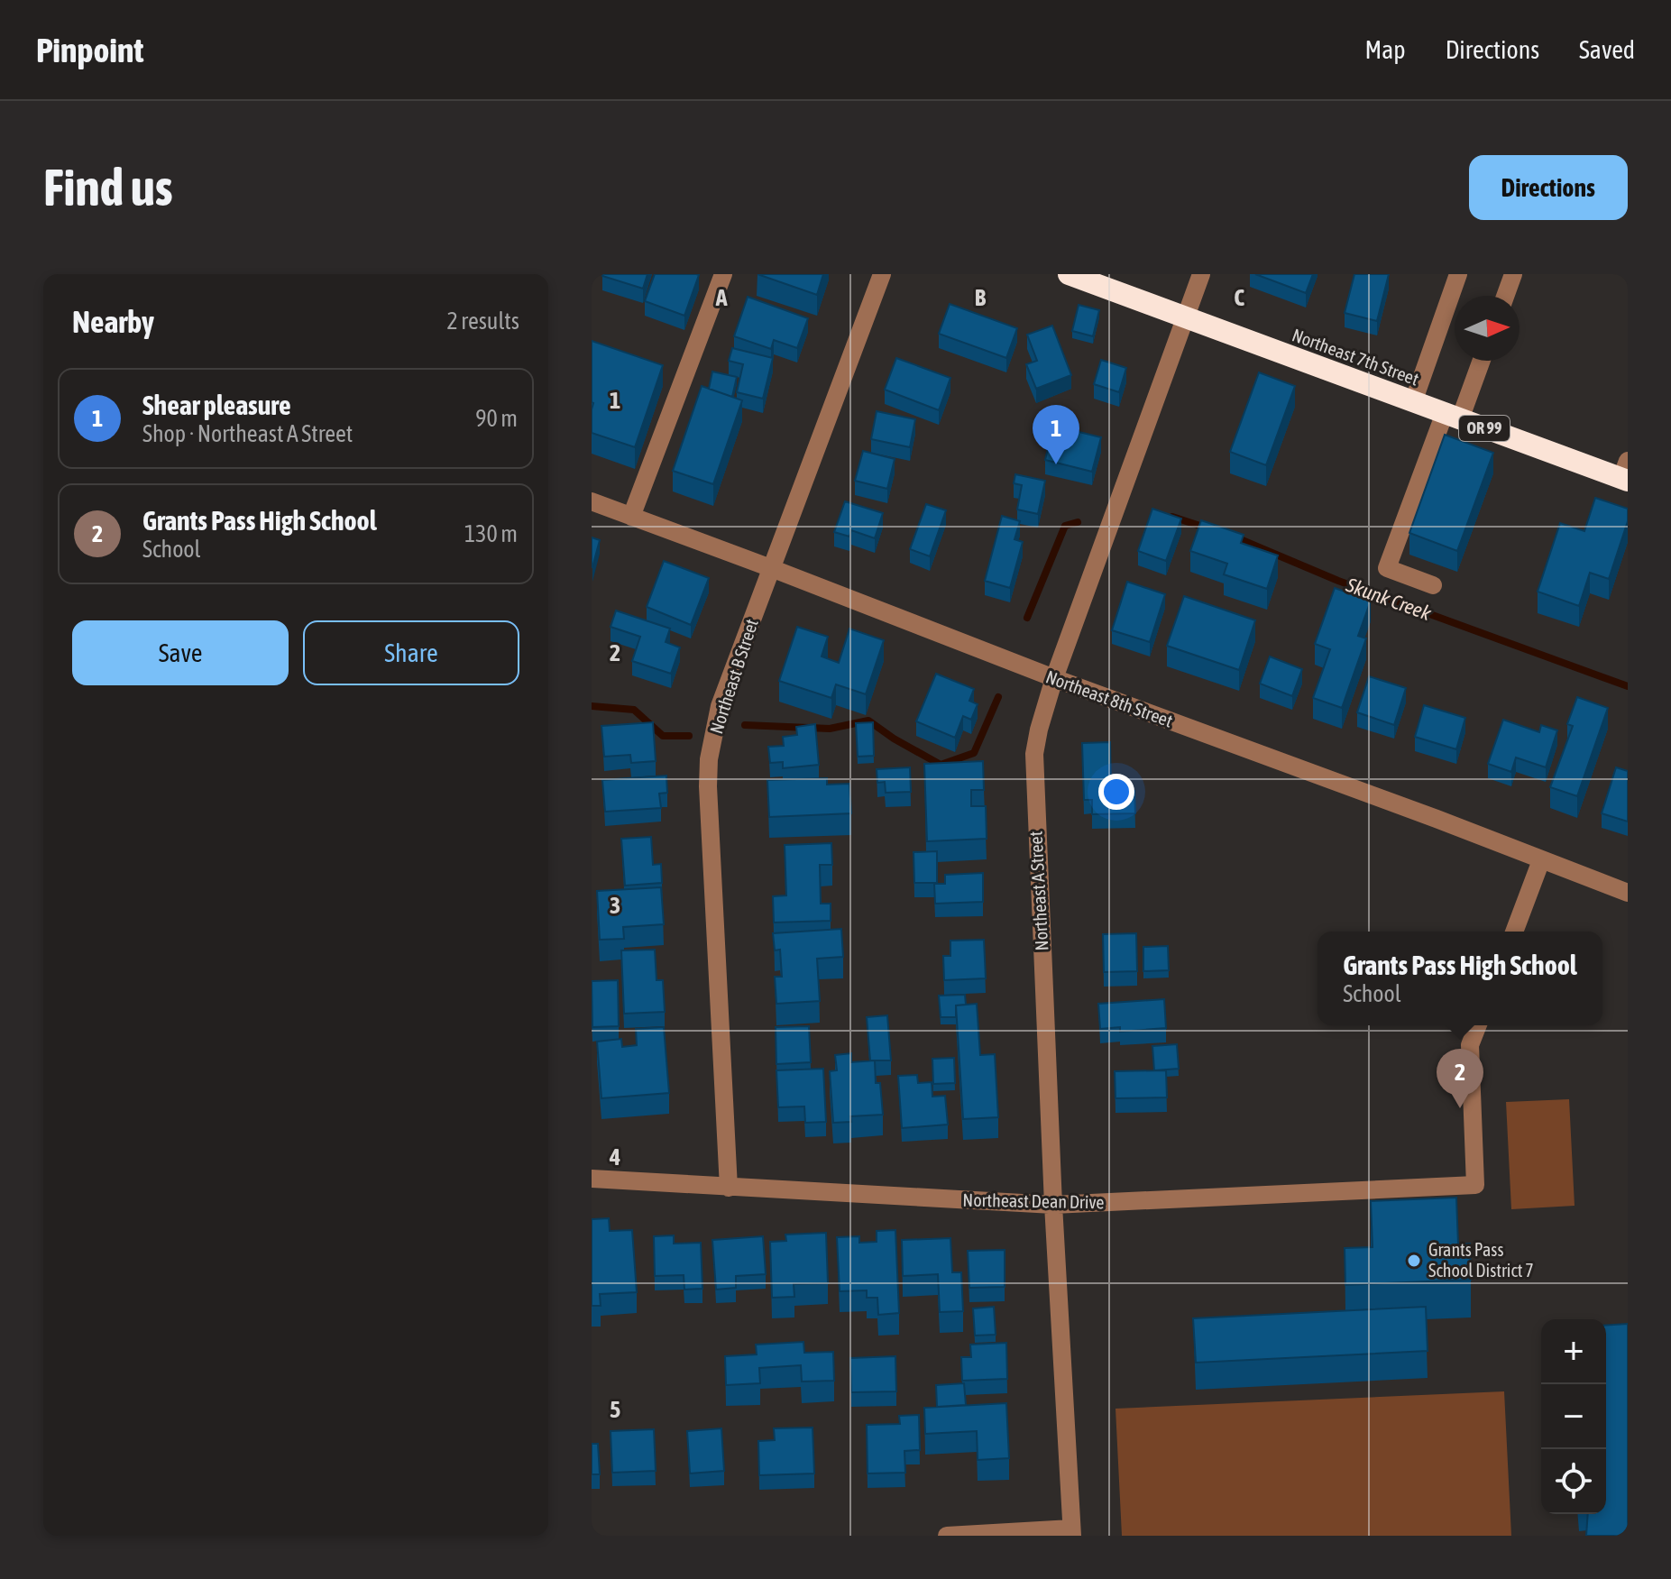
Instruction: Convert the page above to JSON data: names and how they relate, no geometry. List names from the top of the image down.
{
  "streets": {
    "highway": ["Northeast 7th Street", "OR 99"],
    "street": [
      "Northeast B Street",
      "Northeast 8th Street",
      "Northeast A Street",
      "Northeast Dean Drive"
    ]
  },
  "crossings": [
    ["Northeast 7th Street", "Northeast A Street"],
    ["Northeast B Street", "Northeast 8th Street"],
    ["Northeast B Street", "Northeast Dean Drive"],
    ["Northeast 8th Street", "Northeast A Street"],
    ["Northeast A Street", "Northeast Dean Drive"]
  ],
  "water": ["Skunk Creek"],
  "places": ["Grants Pass School District 7"],
  "north": "right",
  "page": {
    "header": "Pinpoint",
    "nav": ["Map", "Directions", "Saved"],
    "buttons": [
      "Directions",
      ["Save", "Share"]
    ],
    "title": "Find us",
    "heading": ["Nearby", "2 results"],
    "list": [
      {
        "mark": "1",
        "name": "Shear pleasure",
        "note": "Shop · Northeast A Street",
        "value": "90 m"
      },
      {
        "mark": "2",
        "name": "Grants Pass High School",
        "note": "School",
        "value": "130 m"
      }
    ],
    "pins": ["1", "2"],
    "popup": ["Grants Pass High School", "School"],
    "map_buttons": ["+", "−"]
  },
  "grid": {
    "columns": ["A", "B", "C"],
    "rows": [
      "1",
      "2",
      "3",
      "4",
      "5"
    ]
  }
}
